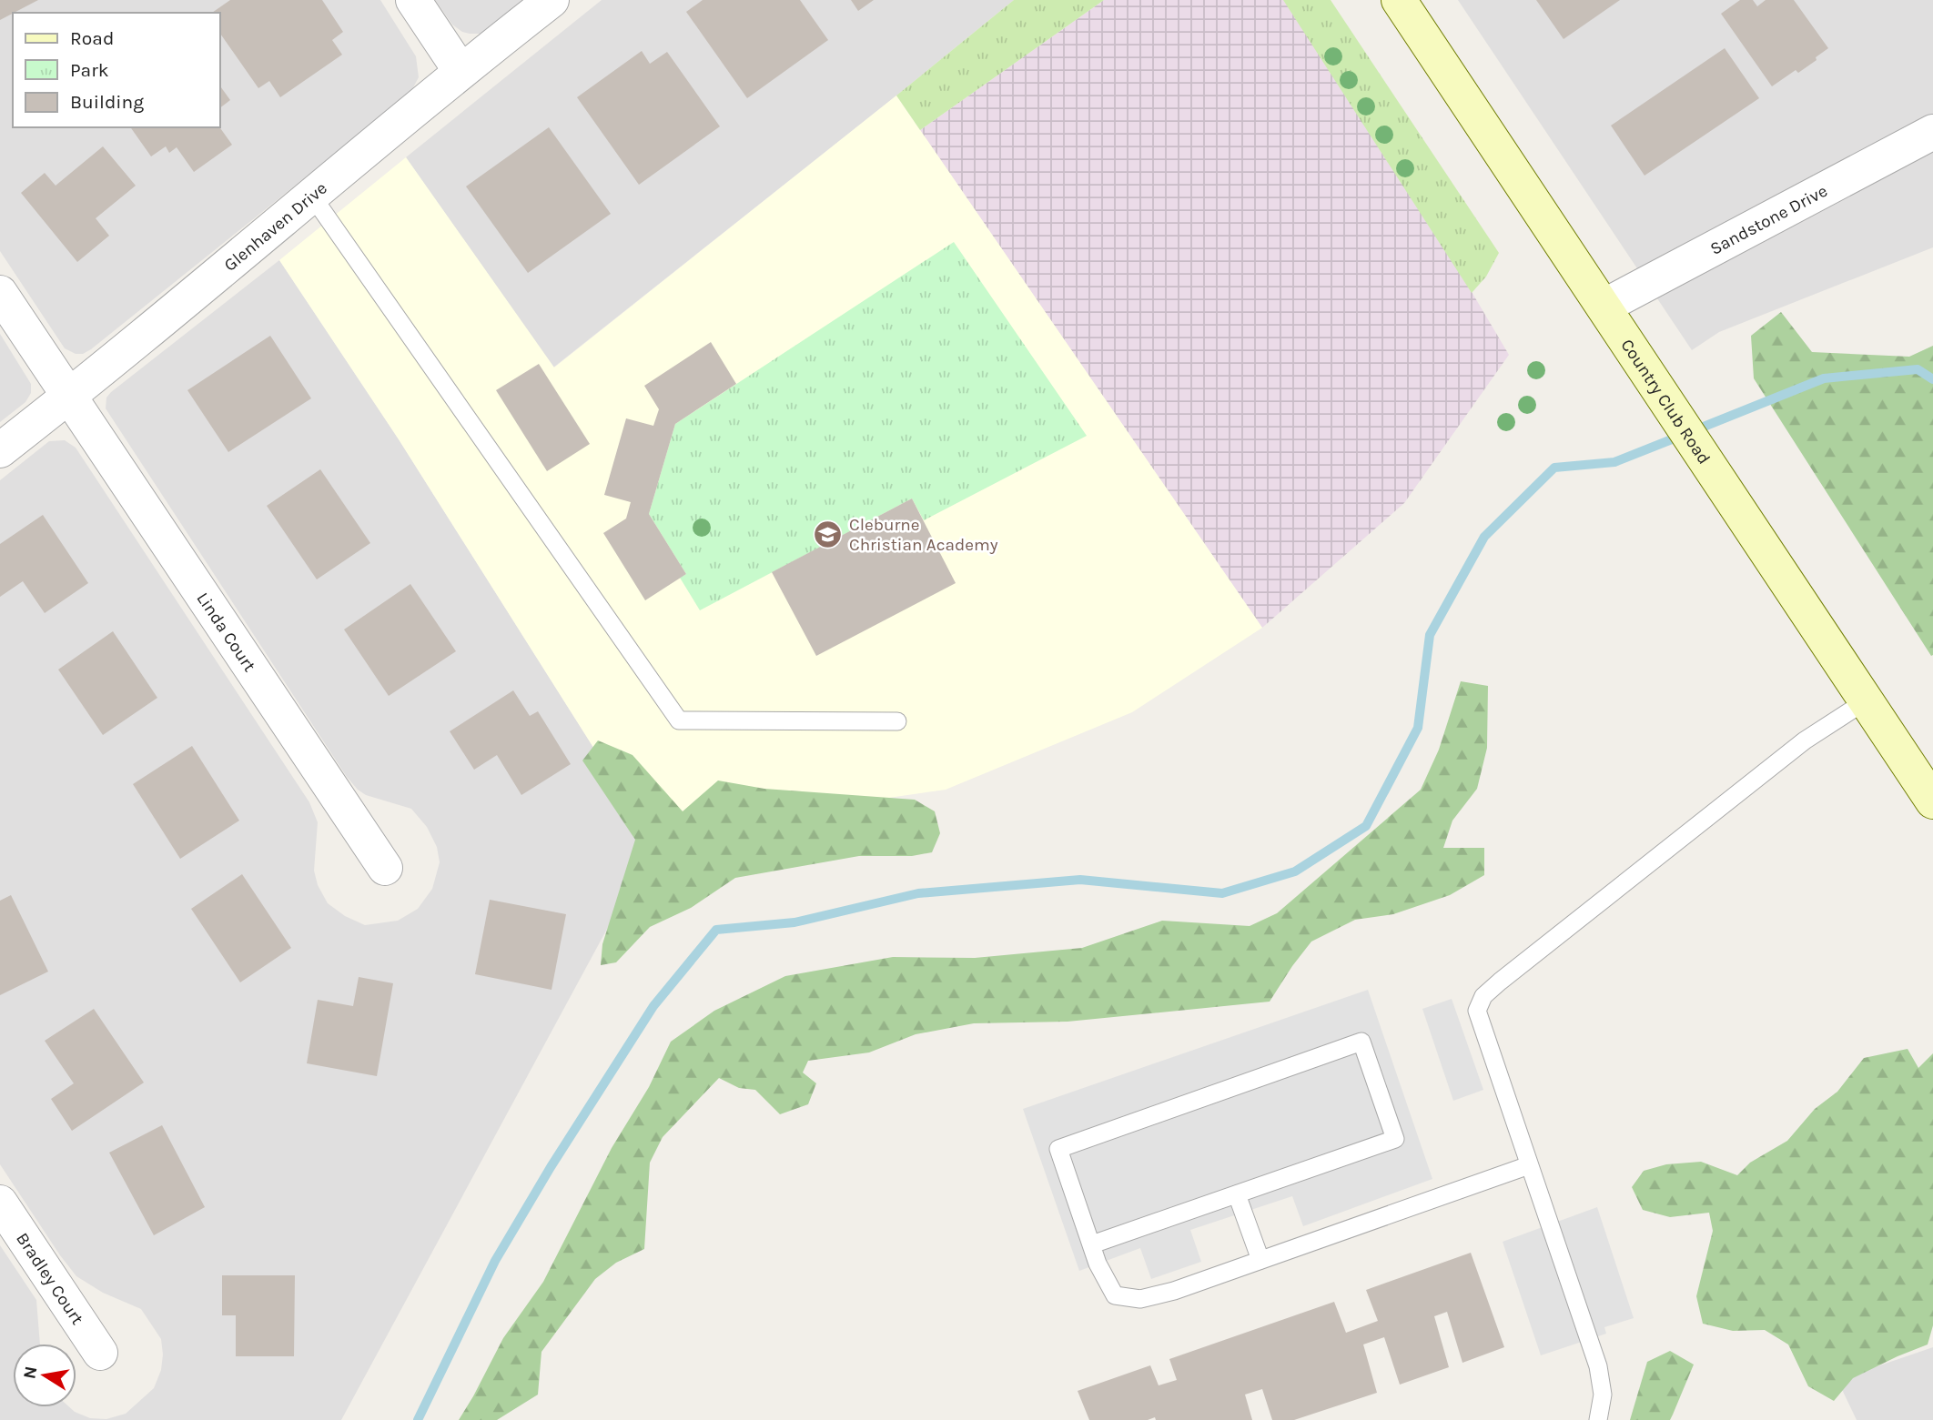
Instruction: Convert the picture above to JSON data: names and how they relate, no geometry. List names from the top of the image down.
{
  "streets": {
    "main road": ["Country Club Road"],
    "street": [
      "Sandstone Drive",
      "Glenhaven Drive",
      "Linda Court",
      "Bradley Court"
    ]
  },
  "crossings": [
    ["Sandstone Drive", "Country Club Road"],
    ["Glenhaven Drive", "Linda Court"]
  ],
  "places": {
    "school or university": ["Cleburne Christian Academy"]
  },
  "legend": ["Road", "Park", "Building"],
  "north": "left"
}
